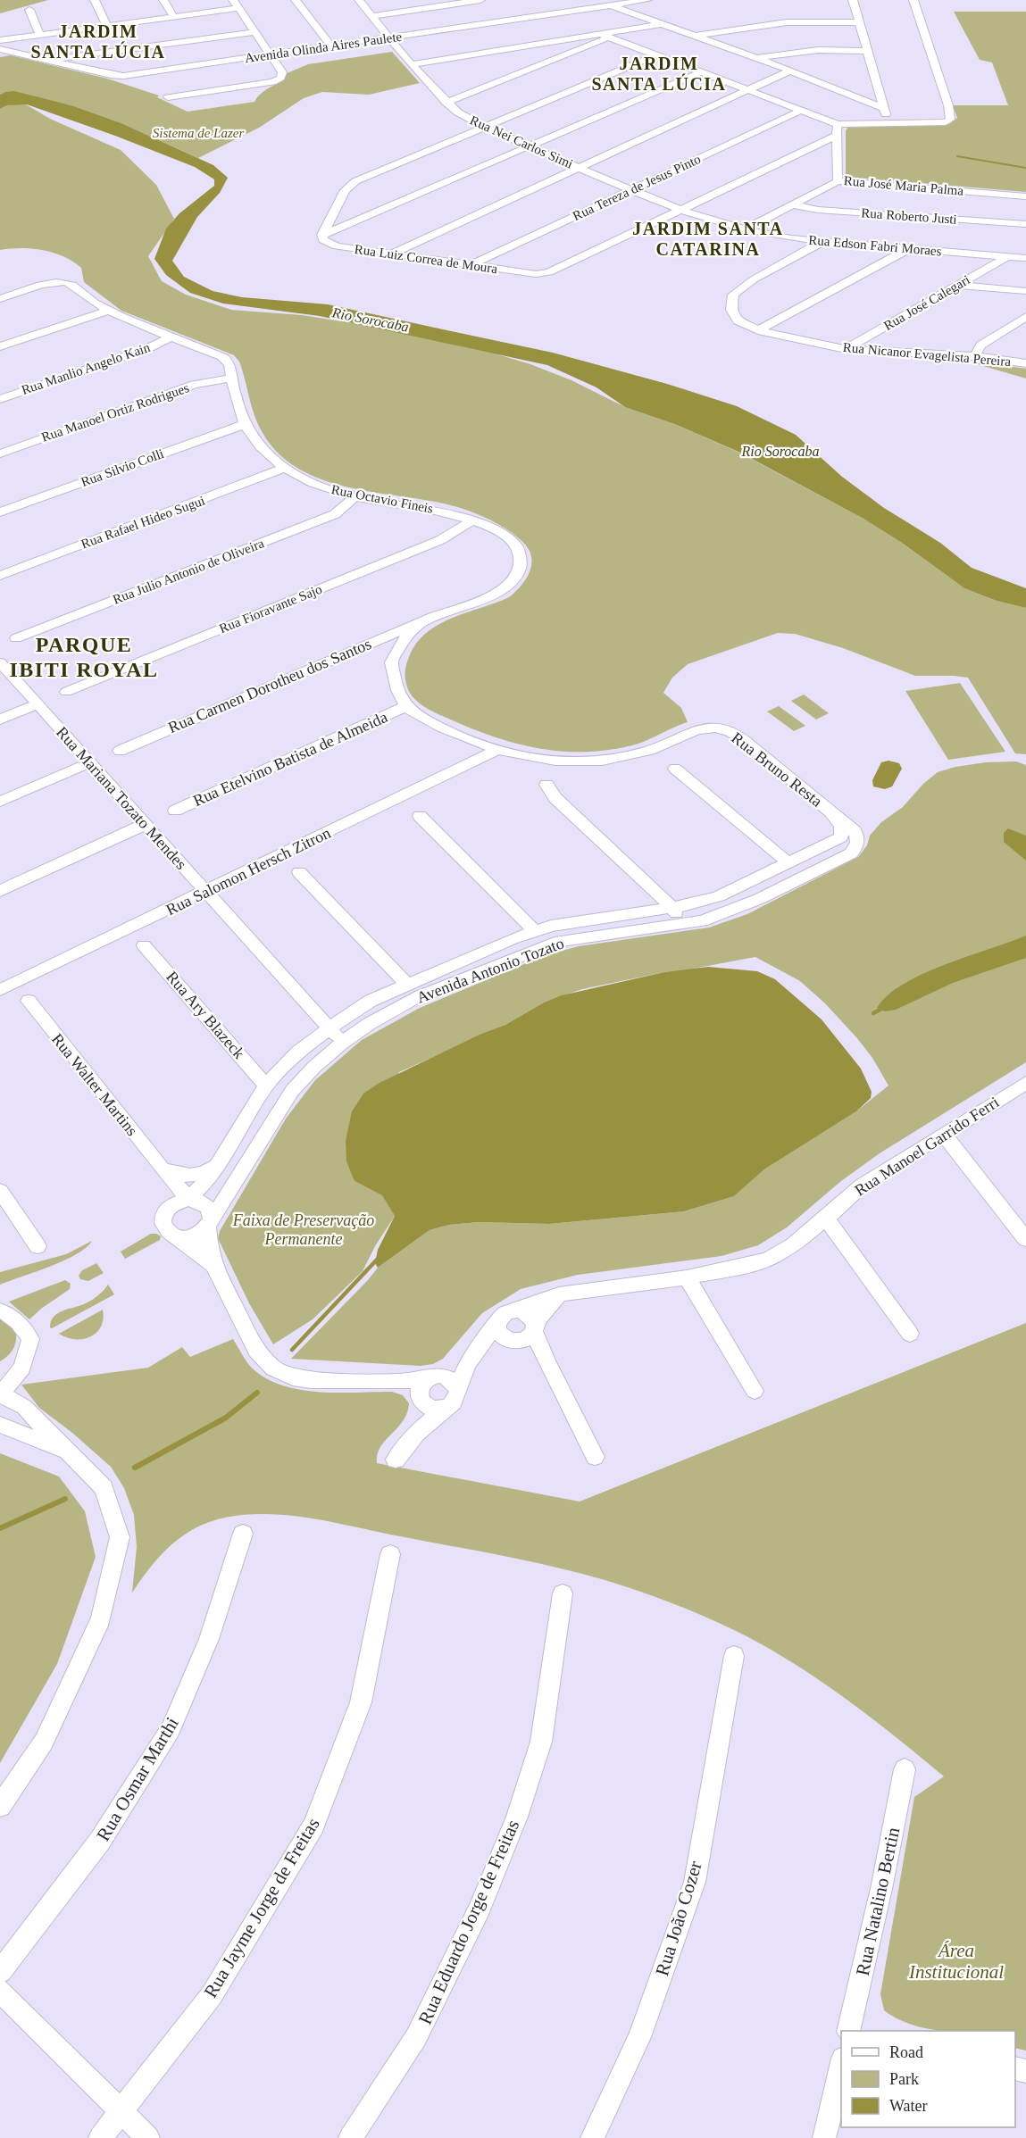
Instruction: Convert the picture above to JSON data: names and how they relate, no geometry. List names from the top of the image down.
{
  "streets": {
    "street": [
      "Avenida Olinda Aires Paulete",
      "Rua Nei Carlos Simi",
      "Rua José Maria Palma",
      "Rua Tereza de Jesus Pinto",
      "Rua Roberto Justi",
      "Rua Edson Fabri Moraes",
      "Rua Luiz Correa de Moura",
      "Rua José Calegari",
      "Rua Nicanor Evagelista Pereira",
      "Rua Manlio Angelo Kain",
      "Rua Manoel Ortiz Rodrigues",
      "Rua Silvio Colli",
      "Rua Octavio Fineis",
      "Rua Rafael Hideo Sugui",
      "Rua Julio Antonio de Oliveira",
      "Rua Fioravante Sajo",
      "Rua Carmen Dorotheu dos Santos",
      "Rua Etelvino Batista de Almeida",
      "Rua Bruno Resta",
      "Rua Mariana Tozato Mendes",
      "Rua Salomon Hersch Zitron",
      "Avenida Antonio Tozato",
      "Rua Ary Blazeck",
      "Rua Walter Martins",
      "Rua Manoel Garrido Ferri",
      "Rua Osmar Marthi",
      "Rua Natalino Bertin",
      "Rua Jayme Jorge de Freitas",
      "Rua João Cozer",
      "Rua Eduardo Jorge de Freitas"
    ]
  },
  "crossings": [
    ["Avenida Olinda Aires Paulete", "Rua Nei Carlos Simi"],
    ["Rua Nei Carlos Simi", "Rua Edson Fabri Moraes"],
    ["Rua Tereza de Jesus Pinto", "Rua Edson Fabri Moraes"],
    ["Rua Tereza de Jesus Pinto", "Rua Luiz Correa de Moura"],
    ["Rua Edson Fabri Moraes", "Rua Luiz Correa de Moura"],
    ["Rua Edson Fabri Moraes", "Rua José Calegari"],
    ["Rua Edson Fabri Moraes", "Rua Nicanor Evagelista Pereira"],
    ["Rua José Calegari", "Rua Nicanor Evagelista Pereira"],
    ["Rua Manlio Angelo Kain", "Rua Octavio Fineis"],
    ["Rua Manoel Ortiz Rodrigues", "Rua Octavio Fineis"],
    ["Rua Silvio Colli", "Rua Octavio Fineis"],
    ["Rua Octavio Fineis", "Rua Rafael Hideo Sugui"],
    ["Rua Octavio Fineis", "Rua Julio Antonio de Oliveira"],
    ["Rua Octavio Fineis", "Rua Fioravante Sajo"],
    ["Rua Octavio Fineis", "Rua Carmen Dorotheu dos Santos"],
    ["Rua Etelvino Batista de Almeida", "Rua Bruno Resta"],
    ["Rua Bruno Resta", "Rua Salomon Hersch Zitron"],
    ["Rua Bruno Resta", "Avenida Antonio Tozato"],
    ["Rua Mariana Tozato Mendes", "Rua Salomon Hersch Zitron"],
    ["Rua Mariana Tozato Mendes", "Avenida Antonio Tozato"],
    ["Avenida Antonio Tozato", "Rua Ary Blazeck"],
    ["Avenida Antonio Tozato", "Rua Walter Martins"]
  ],
  "districts": [
    "JARDIM SANTA LÚCIA",
    "JARDIM SANTA LÚCIA",
    "JARDIM SANTA CATARINA",
    "PARQUE IBITI ROYAL"
  ],
  "water": ["Rio Sorocaba"],
  "parks": ["Sistema de Lazer", "Faixa de Preservação Permanente", "Área Institucional"],
  "legend": ["Road", "Park", "Water"]
}
